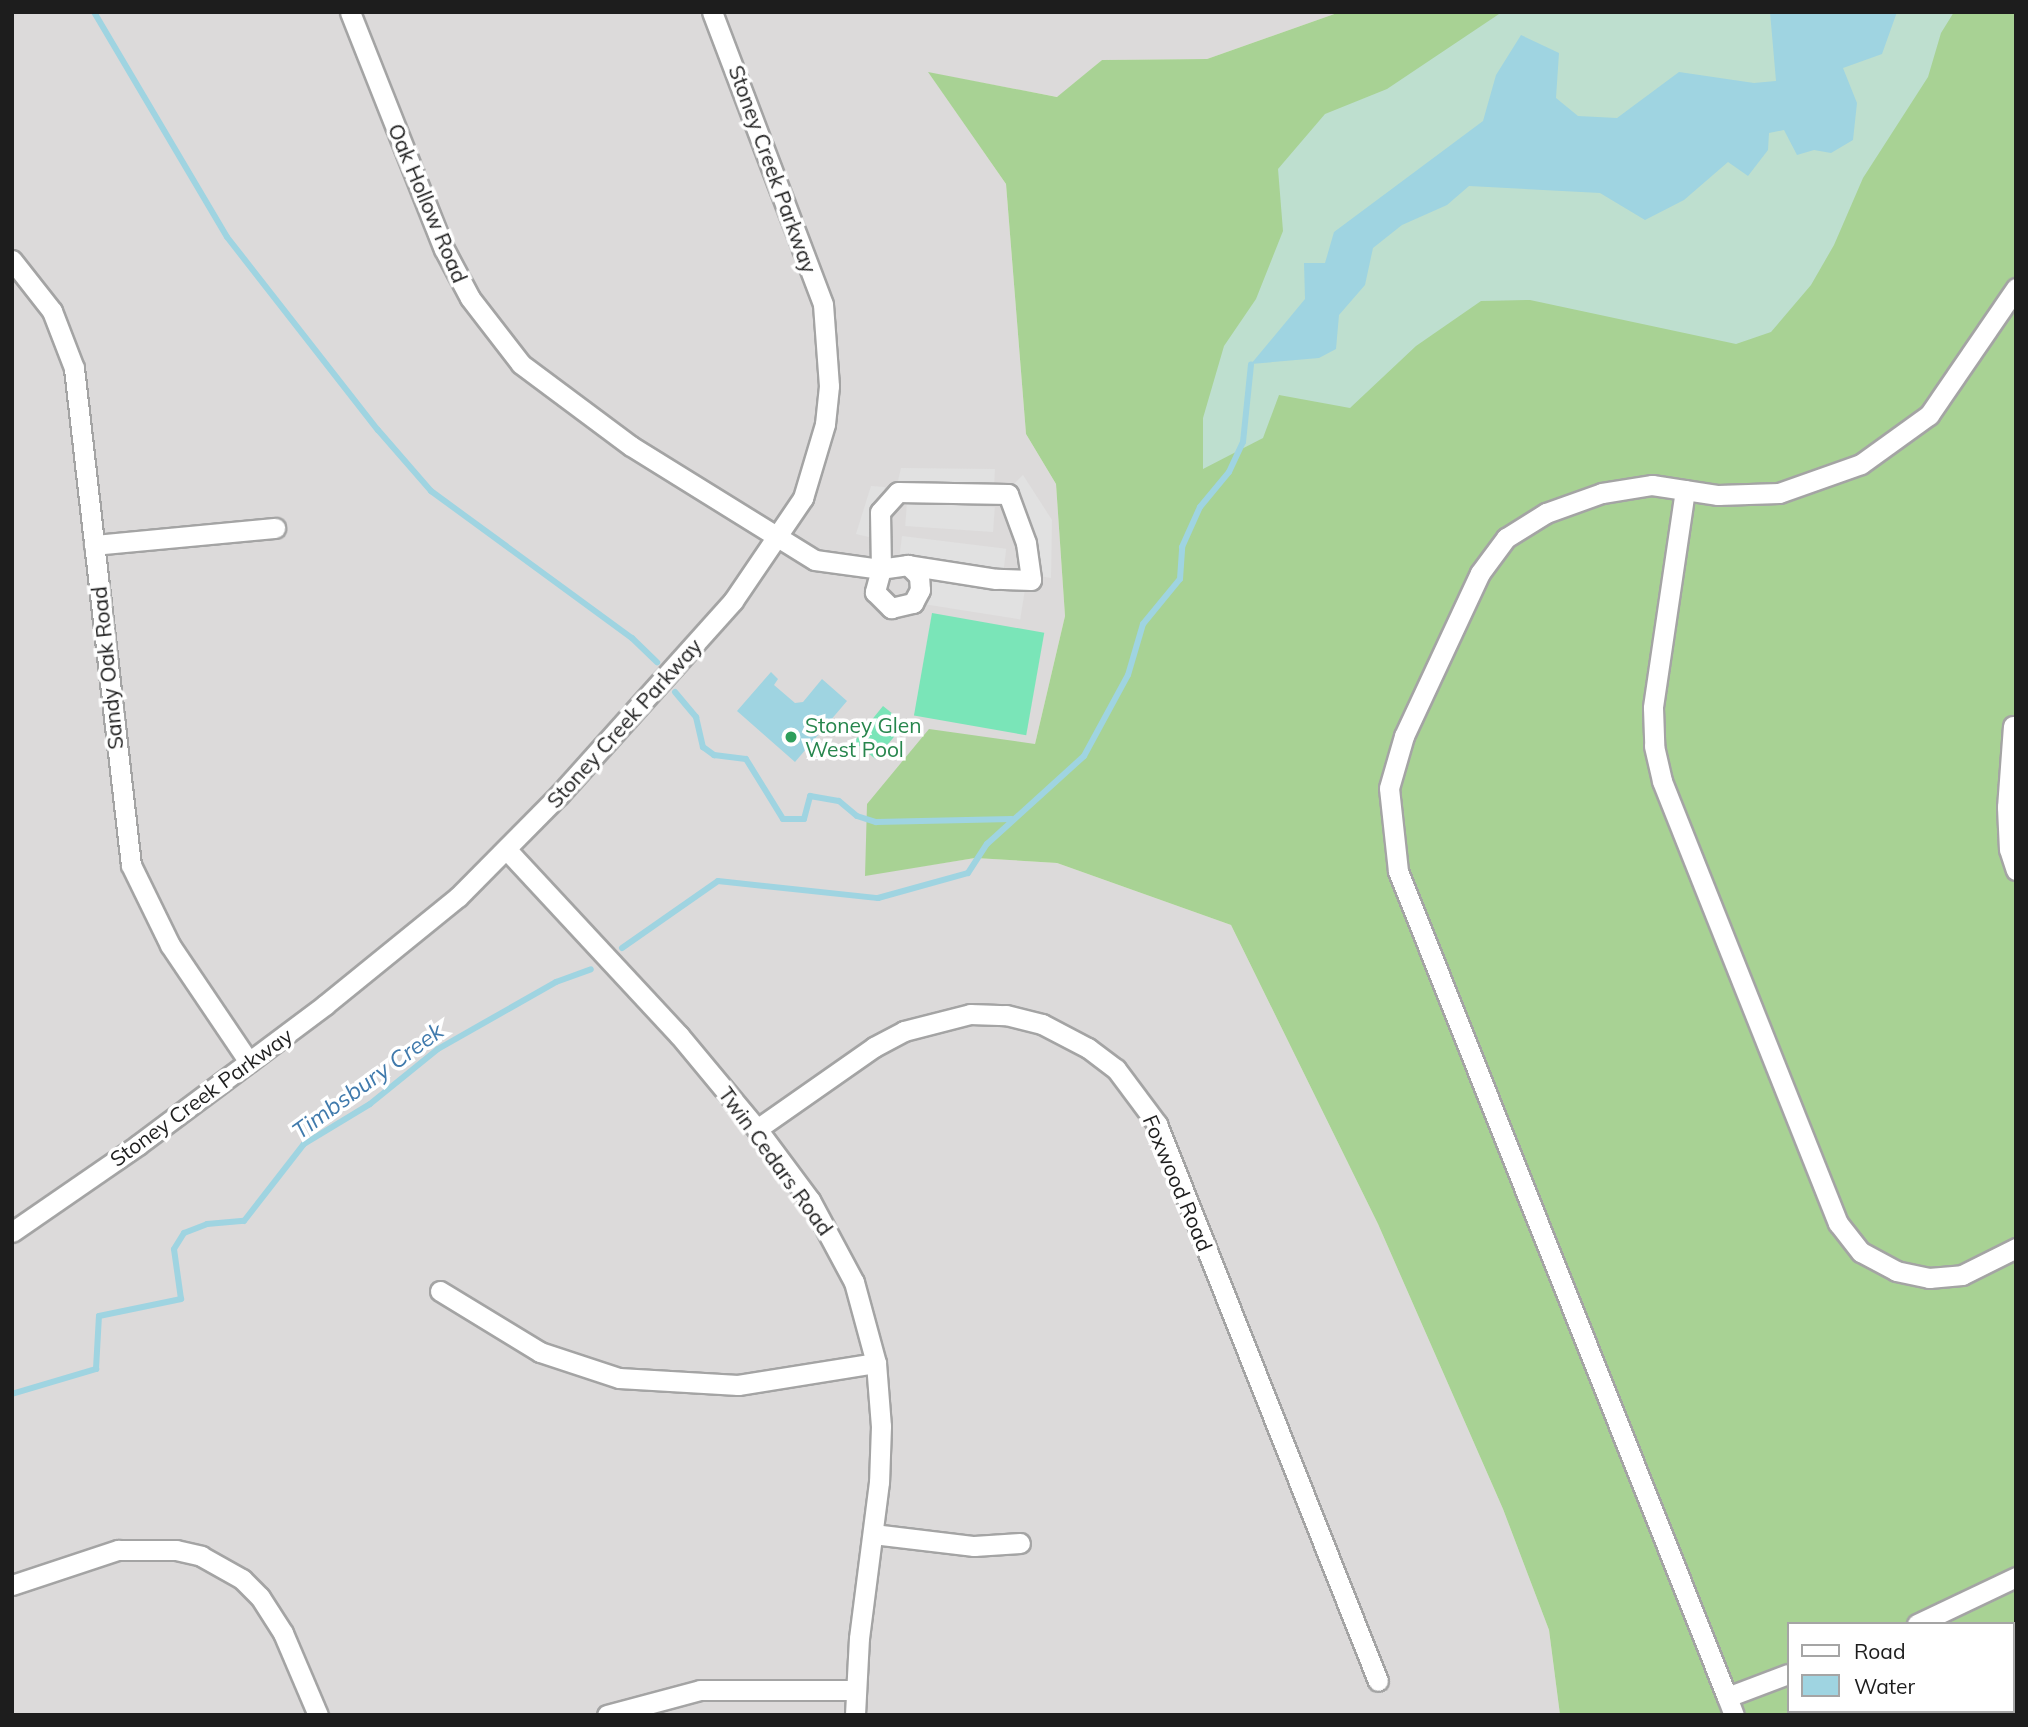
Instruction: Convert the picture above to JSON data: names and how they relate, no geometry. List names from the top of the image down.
{
  "streets": {
    "street": [
      "Stoney Creek Parkway",
      "Oak Hollow Road",
      "Sandy Oak Road",
      "Twin Cedars Road",
      "Foxwood Road"
    ]
  },
  "crossings": [
    ["Stoney Creek Parkway", "Oak Hollow Road"],
    ["Stoney Creek Parkway", "Sandy Oak Road"],
    ["Stoney Creek Parkway", "Twin Cedars Road"],
    ["Twin Cedars Road", "Foxwood Road"]
  ],
  "water": ["Timbsbury Creek"],
  "places": ["Stoney Glen West Pool"],
  "legend": ["Road", "Water"]
}
